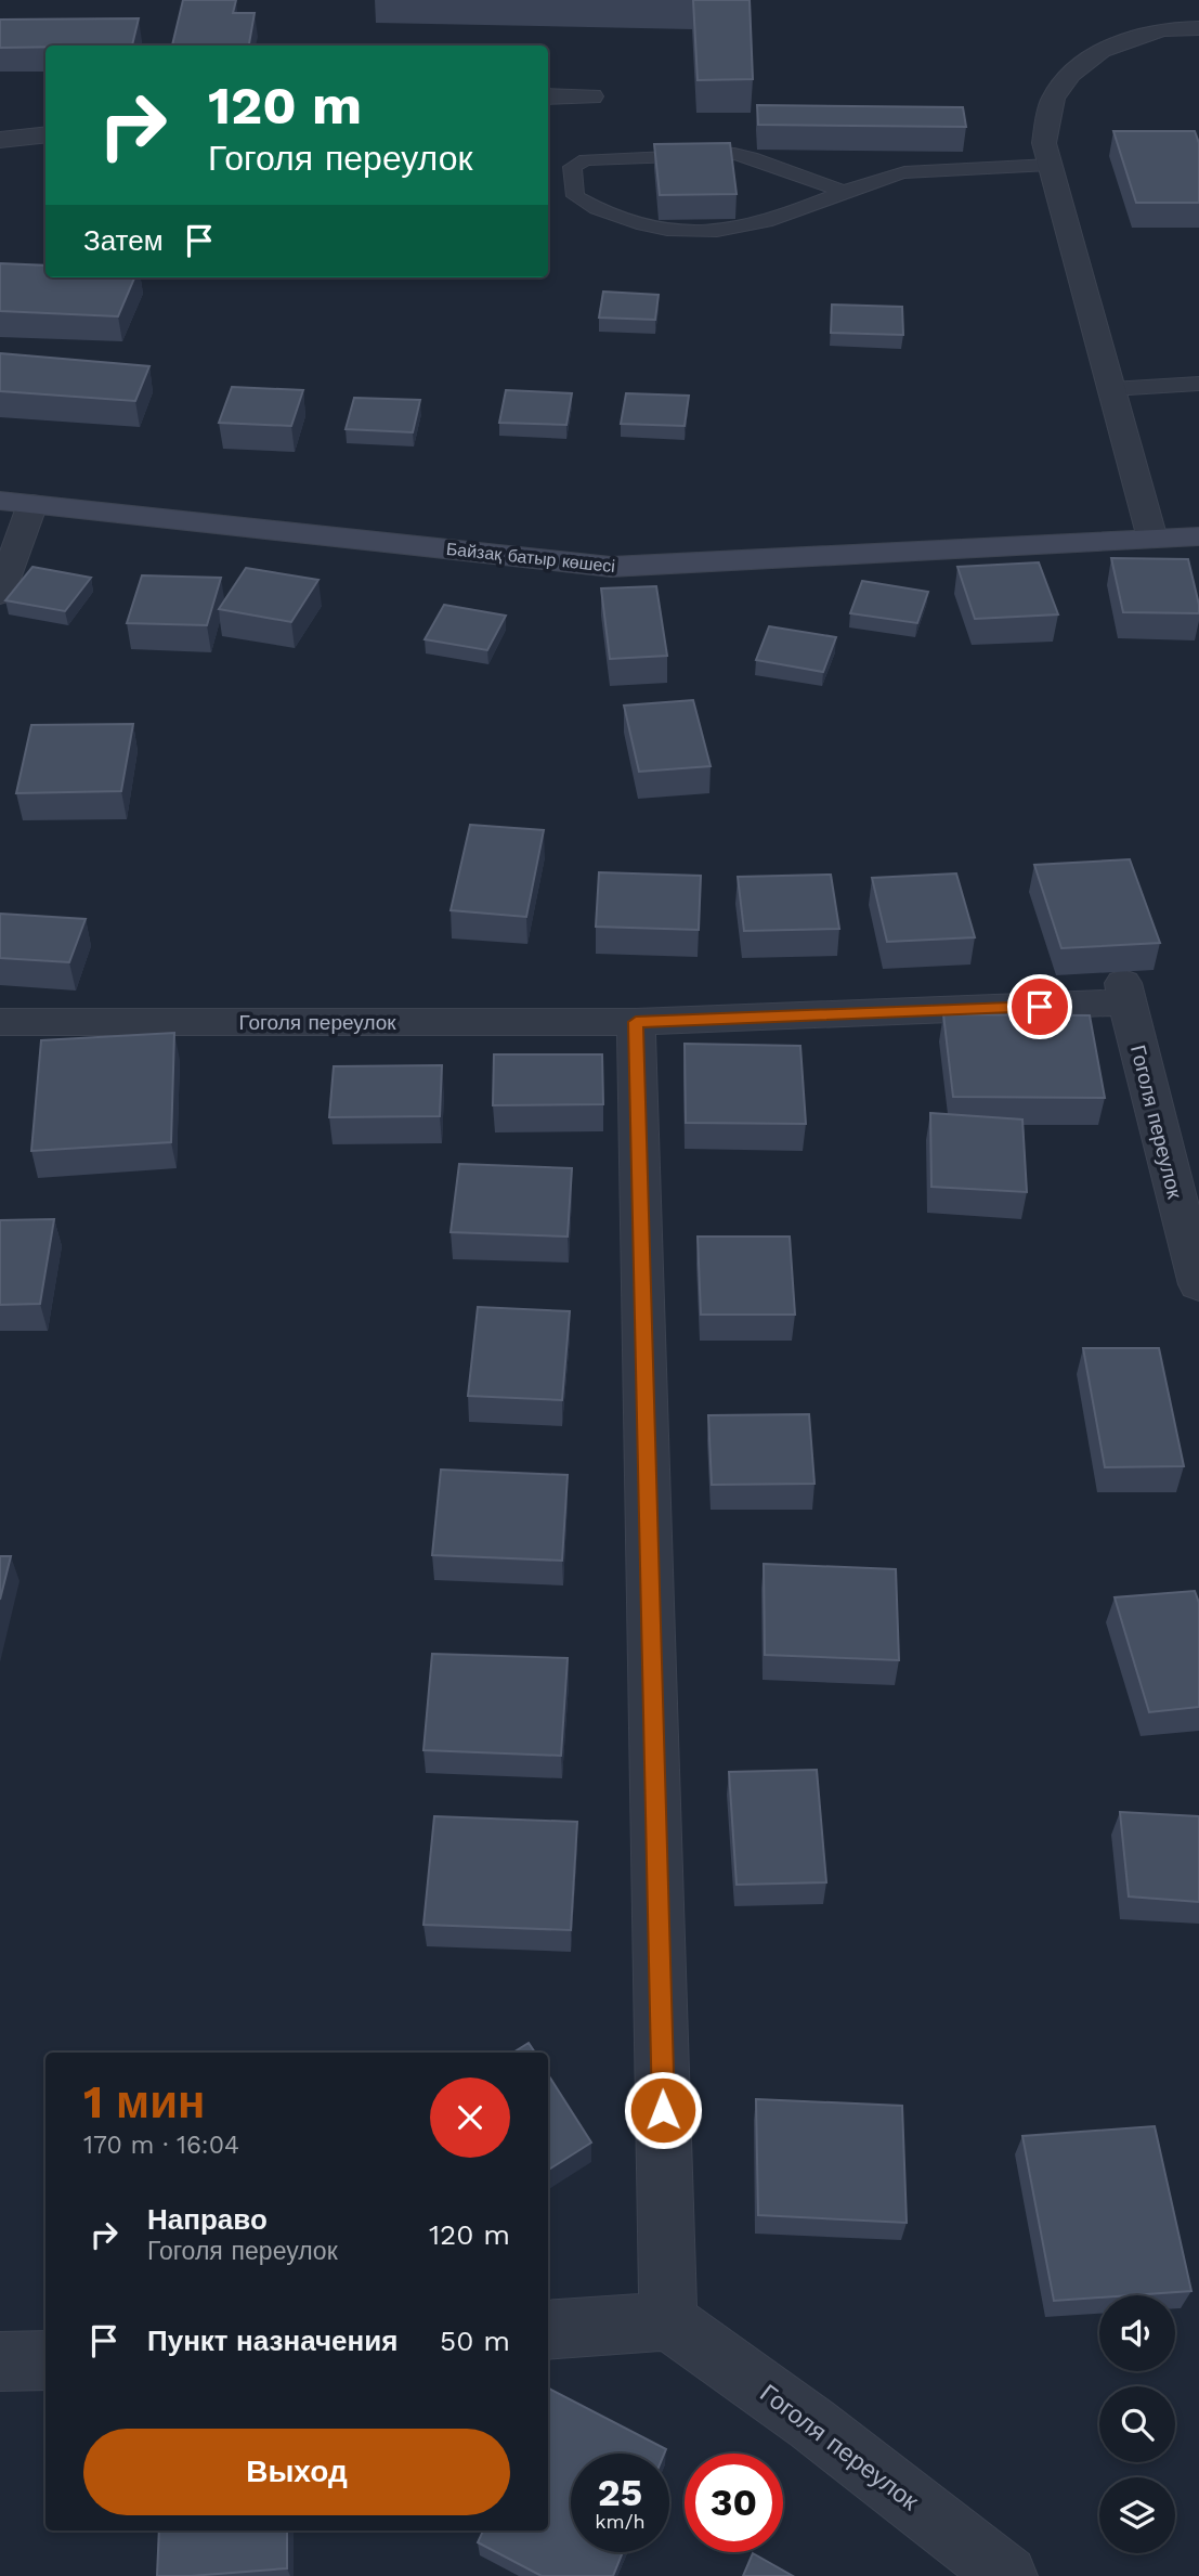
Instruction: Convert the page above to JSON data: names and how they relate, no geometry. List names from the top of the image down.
{
  "streets": {
    "main road": ["Байзақ батыр көшесі"],
    "street": ["Гоголя переулок"]
  },
  "page": {
    "turn": ["120 m", "Гоголя переулок"],
    "then": "Затем",
    "heading": ["1 мин", "170 m · 16:04"],
    "list": [
      {
        "name": "Направо",
        "note": "Гоголя переулок",
        "value": "120 m"
      },
      {
        "name": "Пункт назначения",
        "value": "50 m"
      }
    ],
    "buttons": "Выход",
    "speed": "25 km/h",
    "limit": "30"
  }
}
